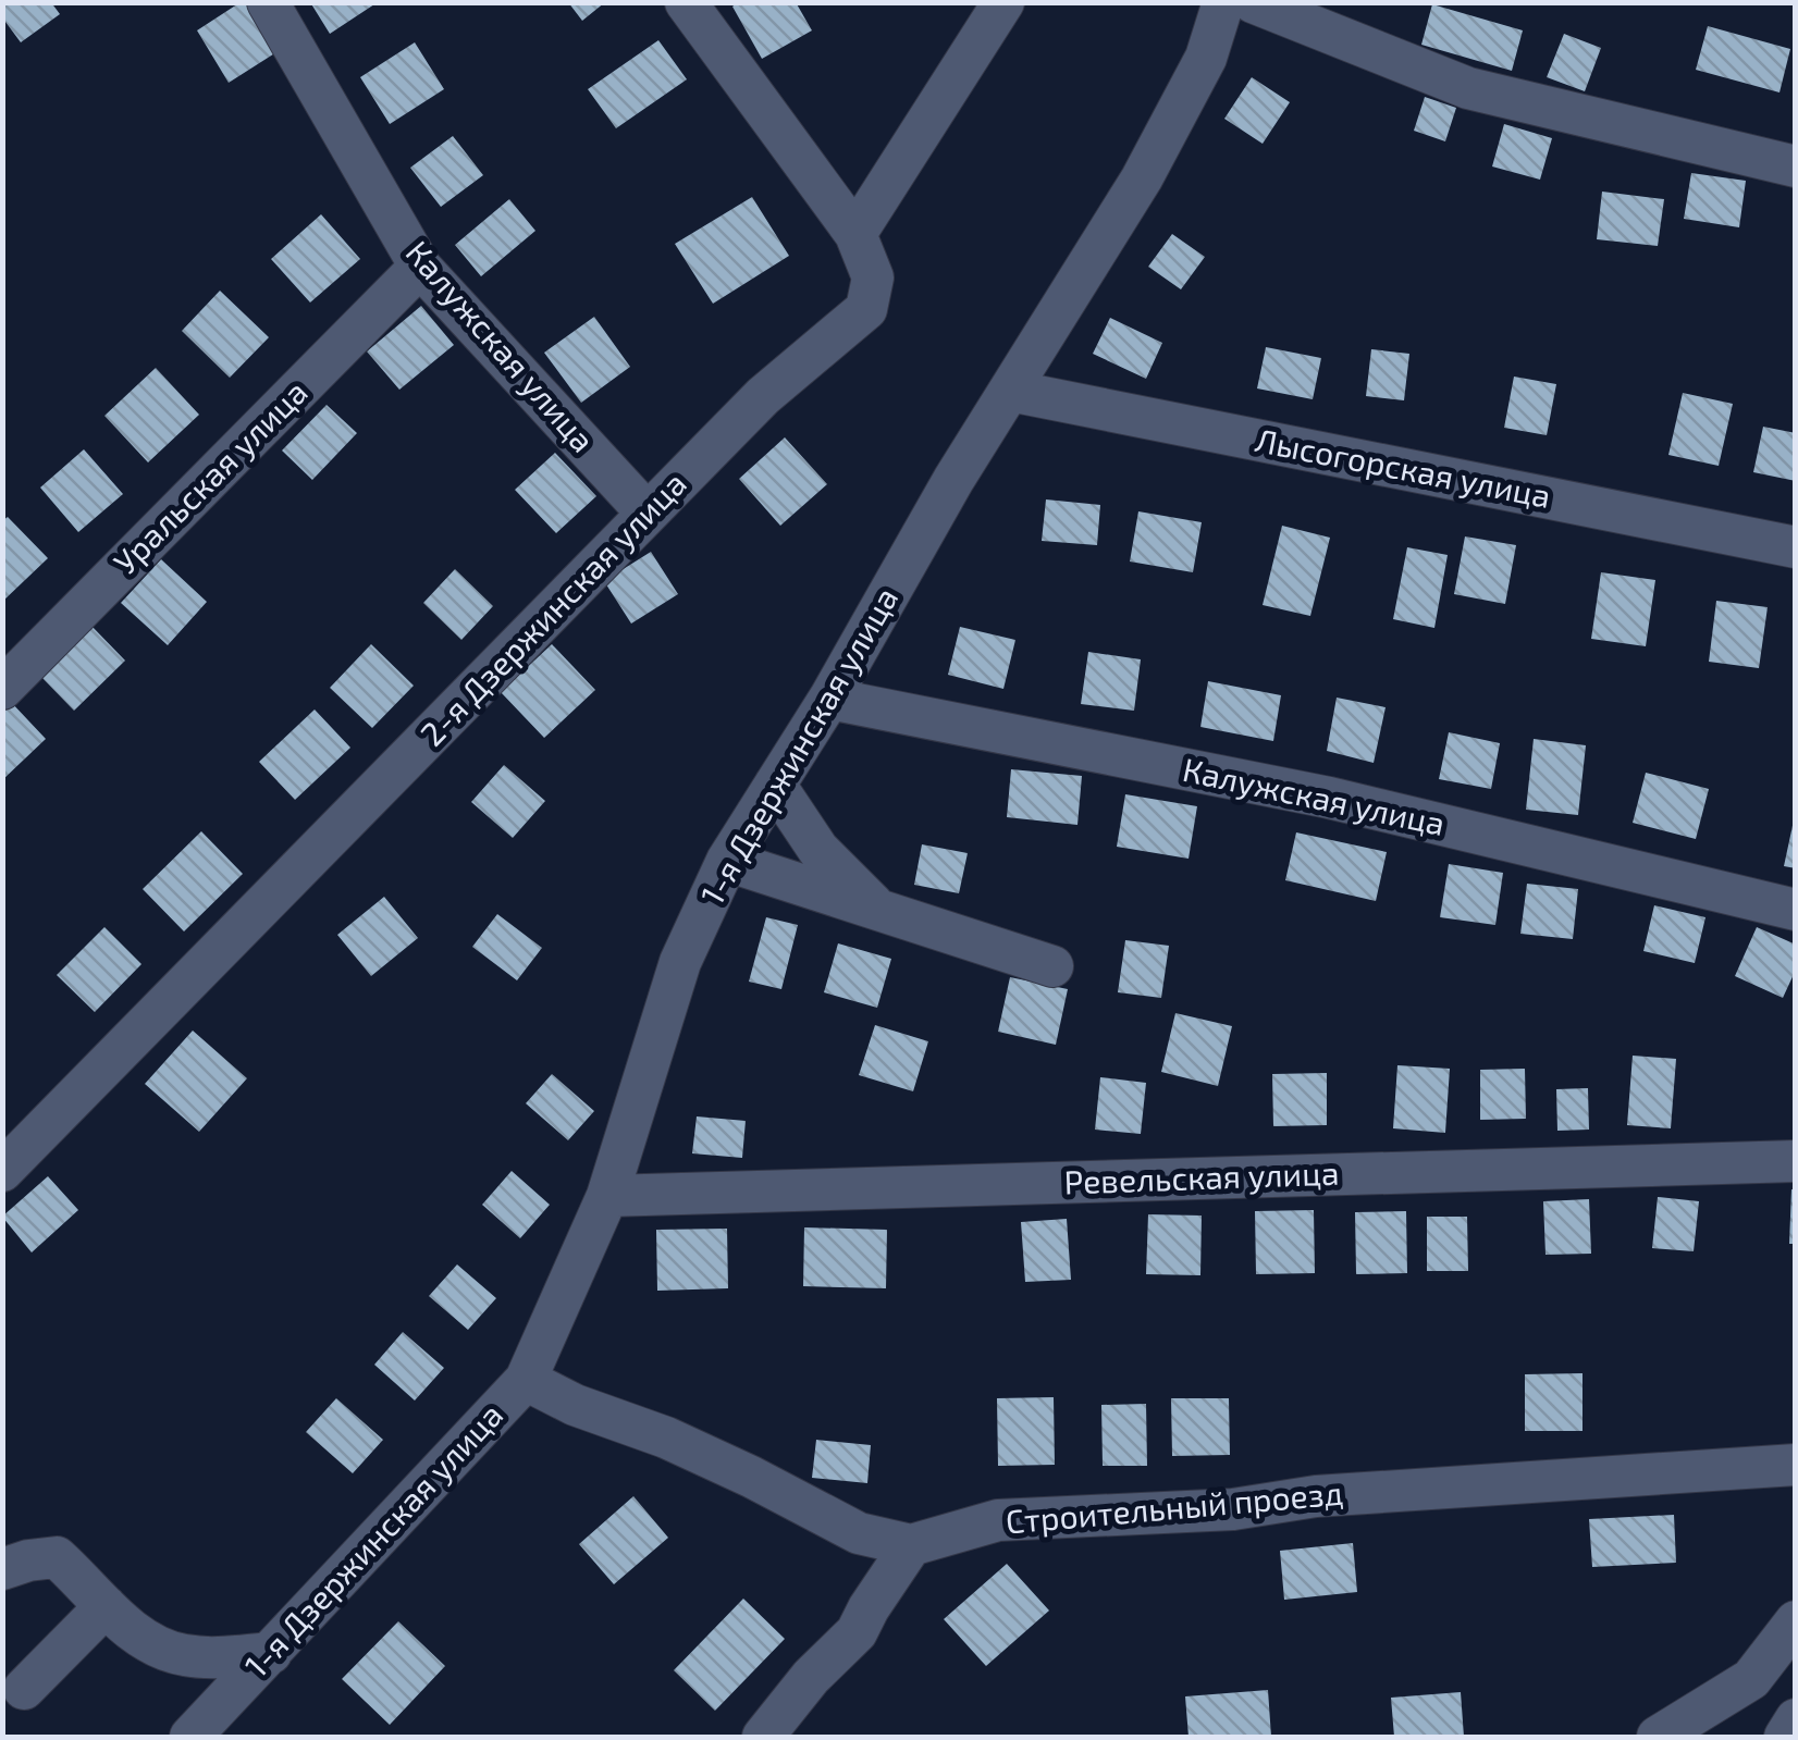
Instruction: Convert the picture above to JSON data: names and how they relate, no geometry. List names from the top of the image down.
{
  "streets": {
    "street": [
      "Калужская улица",
      "Лысогорская улица",
      "Уральская улица",
      "2-я Дзержинская улица",
      "1-я Дзержинская улица",
      "Ревельская улица",
      "Строительный проезд"
    ]
  },
  "crossings": [
    ["Калужская улица", "Уральская улица"],
    ["Калужская улица", "2-я Дзержинская улица"],
    ["Калужская улица", "1-я Дзержинская улица"],
    ["Лысогорская улица", "1-я Дзержинская улица"],
    ["1-я Дзержинская улица", "Ревельская улица"],
    ["1-я Дзержинская улица", "Строительный проезд"]
  ]
}
